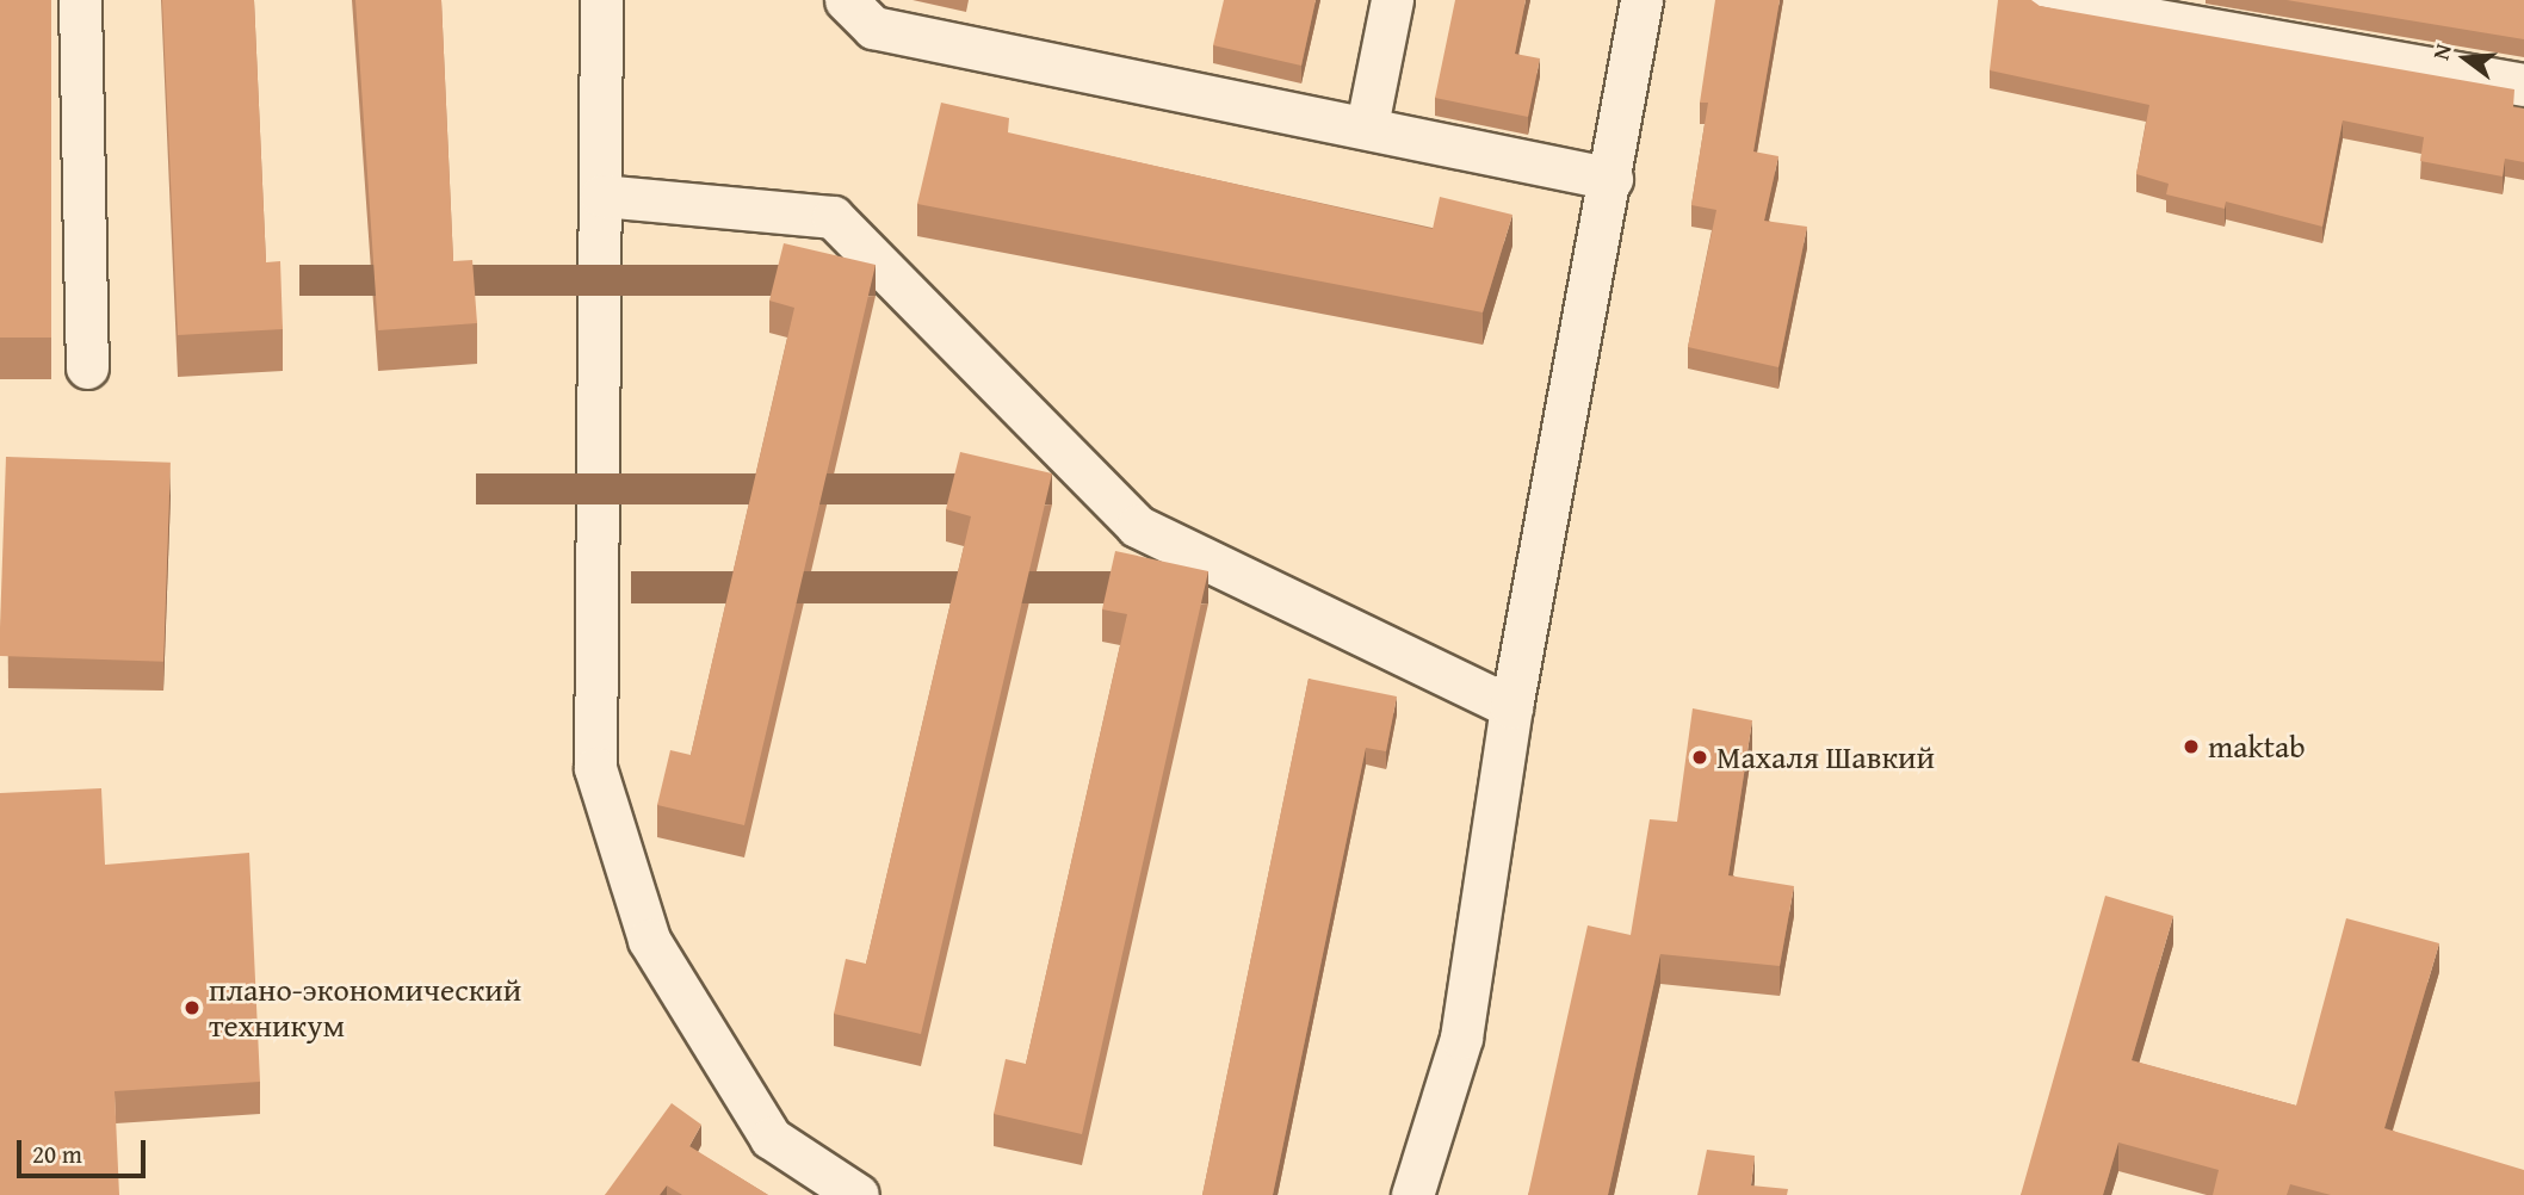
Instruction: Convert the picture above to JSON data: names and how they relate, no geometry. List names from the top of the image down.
{
  "places": ["maktab", "Махаля Шавкий", "плано-экономический техникум"],
  "scale_bar": "20 m",
  "north": "left"
}
